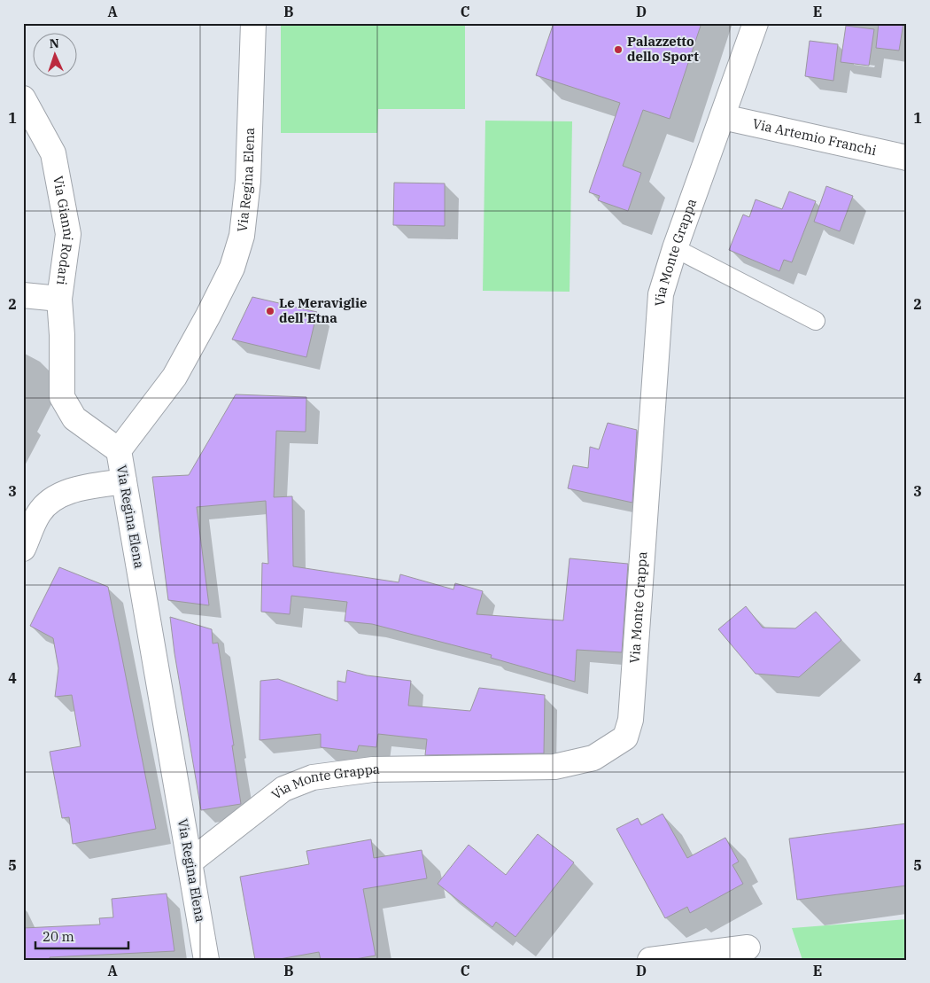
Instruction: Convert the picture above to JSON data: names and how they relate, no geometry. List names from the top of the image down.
{
  "streets": {
    "street": [
      "Via Artemio Franchi",
      "Via Regina Elena",
      "Via Gianni Rodari",
      "Via Monte Grappa"
    ]
  },
  "crossings": [
    ["Via Artemio Franchi", "Via Monte Grappa"],
    ["Via Regina Elena", "Via Gianni Rodari"],
    ["Via Regina Elena", "Via Monte Grappa"]
  ],
  "places": ["Palazzetto dello Sport", "Le Meraviglie dell'Etna"],
  "scale_bar": "20 m",
  "north": "top",
  "grid": {
    "columns": [
      "A",
      "B",
      "C",
      "D",
      "E"
    ],
    "rows": [
      "1",
      "2",
      "3",
      "4",
      "5"
    ]
  }
}
